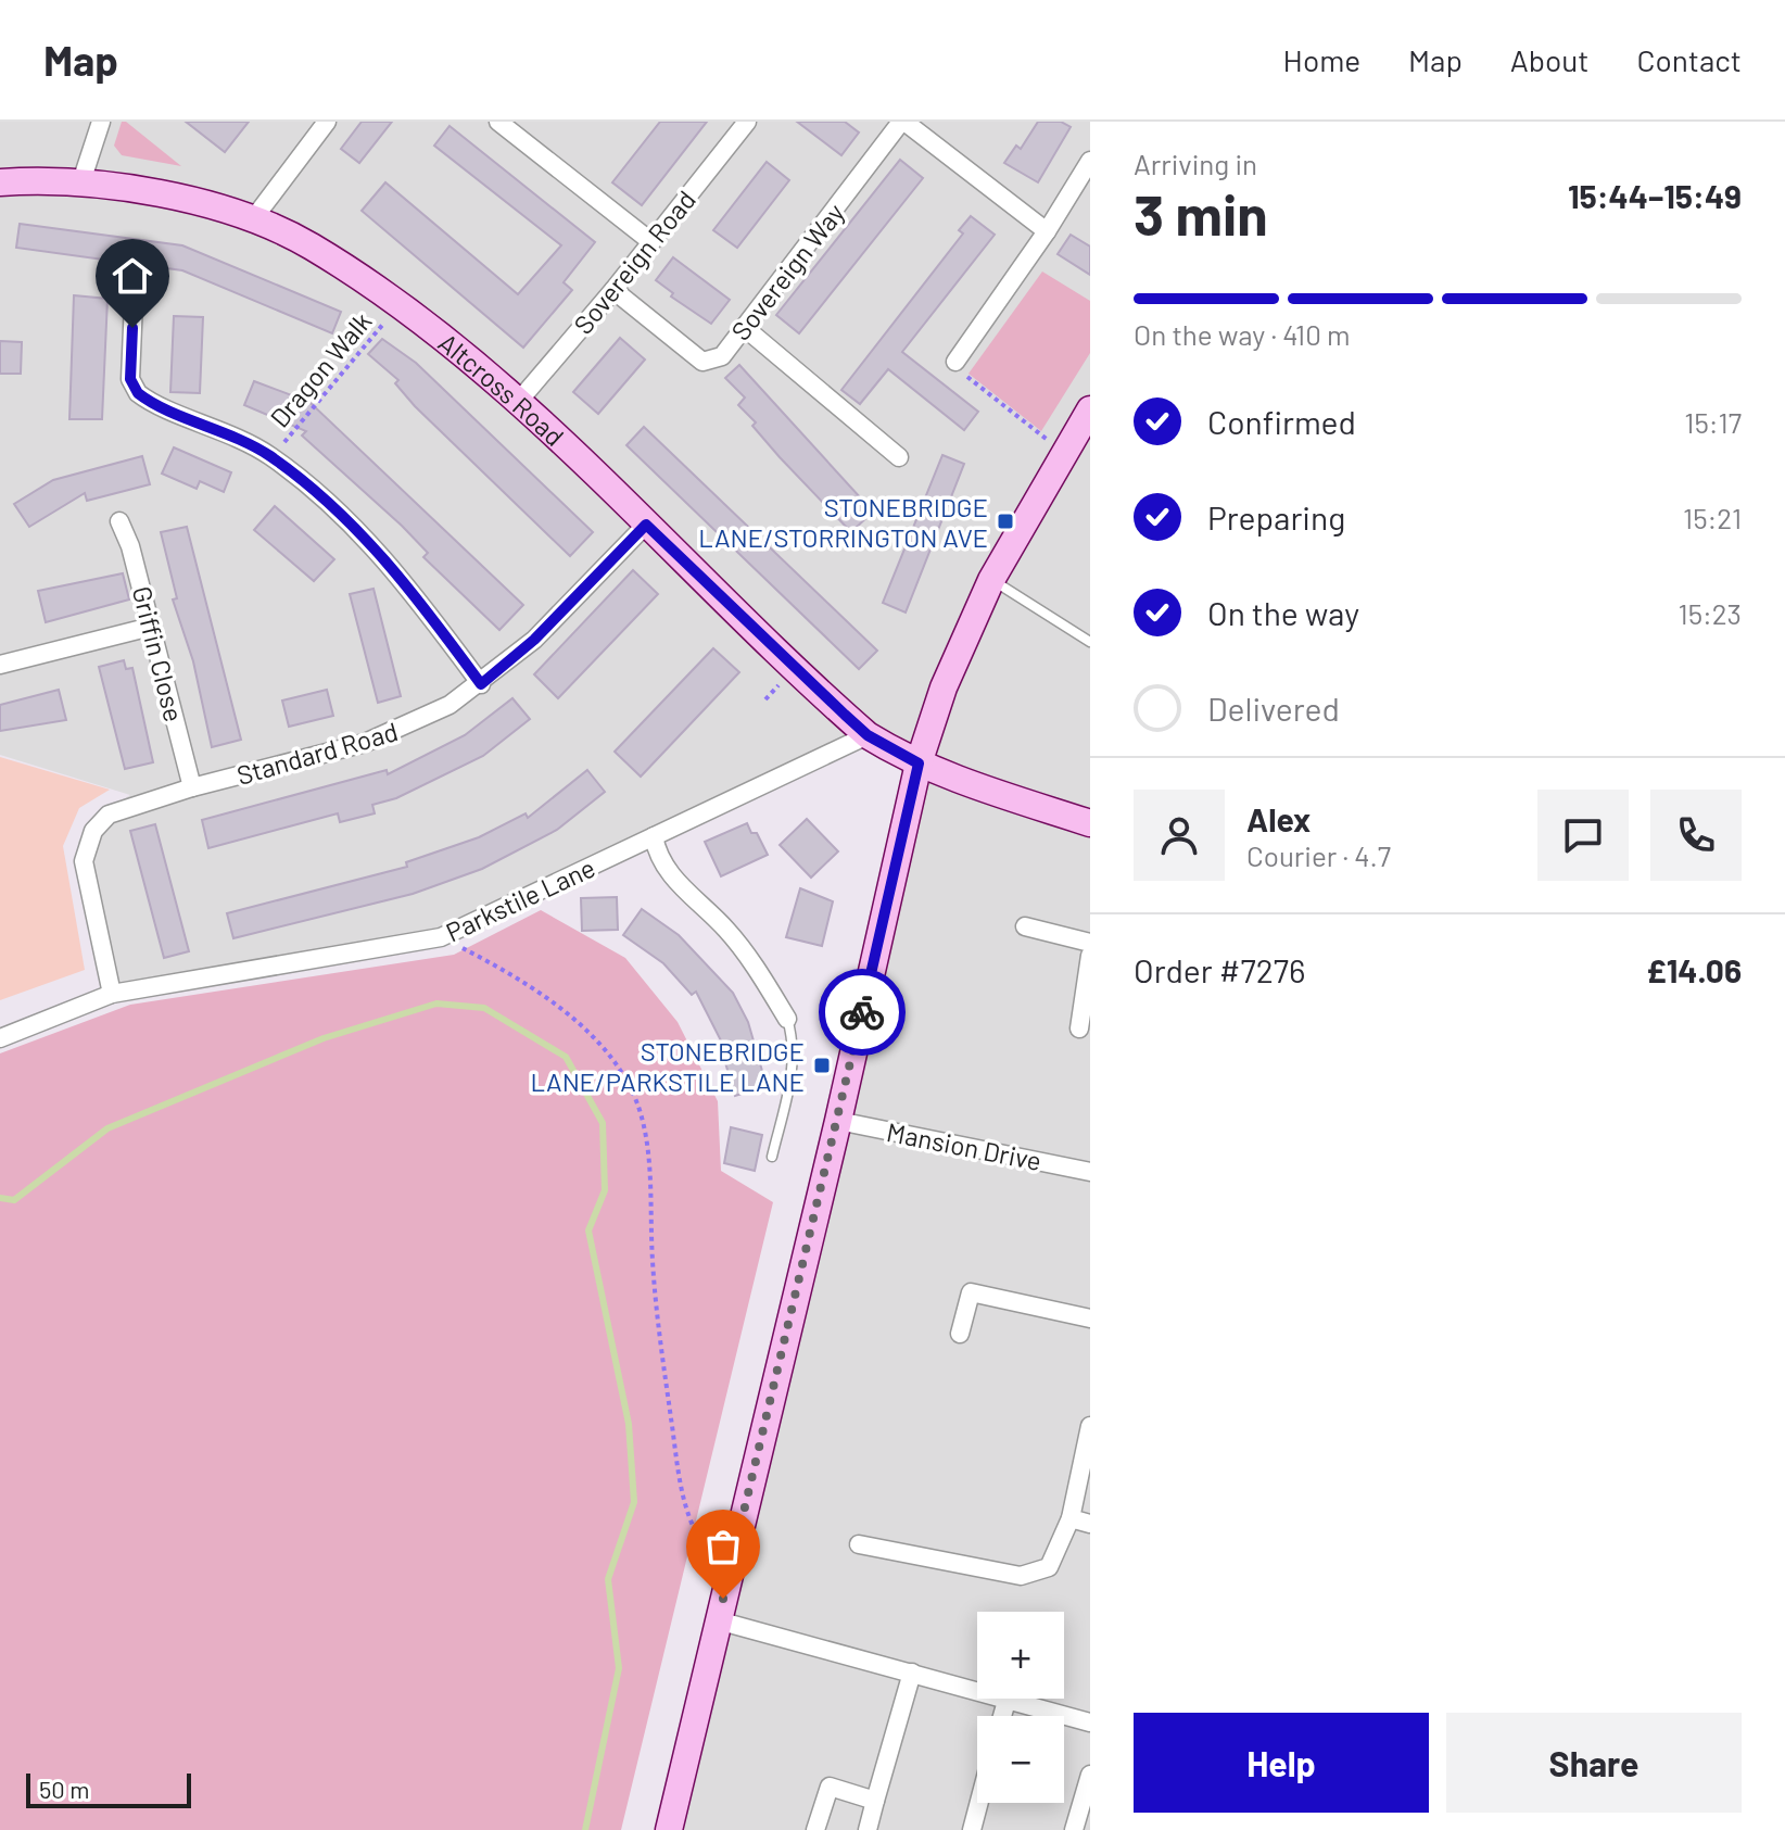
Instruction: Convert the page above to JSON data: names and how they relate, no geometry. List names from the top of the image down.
{
  "streets": {
    "street": [
      "Sovereign Road",
      "Sovereign Way",
      "Altcross Road",
      "Griffin Close",
      "Standard Road",
      "Parkstile Lane",
      "Mansion Drive"
    ],
    "path": ["Dragon Walk"]
  },
  "crossings": [
    ["Sovereign Road", "Sovereign Way"],
    ["Sovereign Road", "Altcross Road"],
    ["Dragon Walk", "Altcross Road"],
    ["Altcross Road", "Standard Road"],
    ["Altcross Road", "Parkstile Lane"],
    ["Griffin Close", "Standard Road"],
    ["Standard Road", "Parkstile Lane"]
  ],
  "places": {
    "transit": ["STONEBRIDGE LANE/STORRINGTON AVE", "STONEBRIDGE LANE/PARKSTILE LANE"]
  },
  "scale_bar": "50 m",
  "page": {
    "header": "Map",
    "nav": [
      "Home",
      "Map",
      "About",
      "Contact"
    ],
    "heading": ["3 min", "Arriving in", "15:44–15:49"],
    "panel": [
      "Alex",
      "Courier · 4.7",
      "Order #7276",
      "£14.06"
    ],
    "bar": "On the way · 410 m",
    "list": [
      ["Confirmed", "15:17"],
      ["Preparing", "15:21"],
      ["On the way", "15:23"],
      "Delivered"
    ],
    "map_buttons": ["+", "−"],
    "buttons": ["Help", "Share"],
    "scale": "50 m"
  }
}
